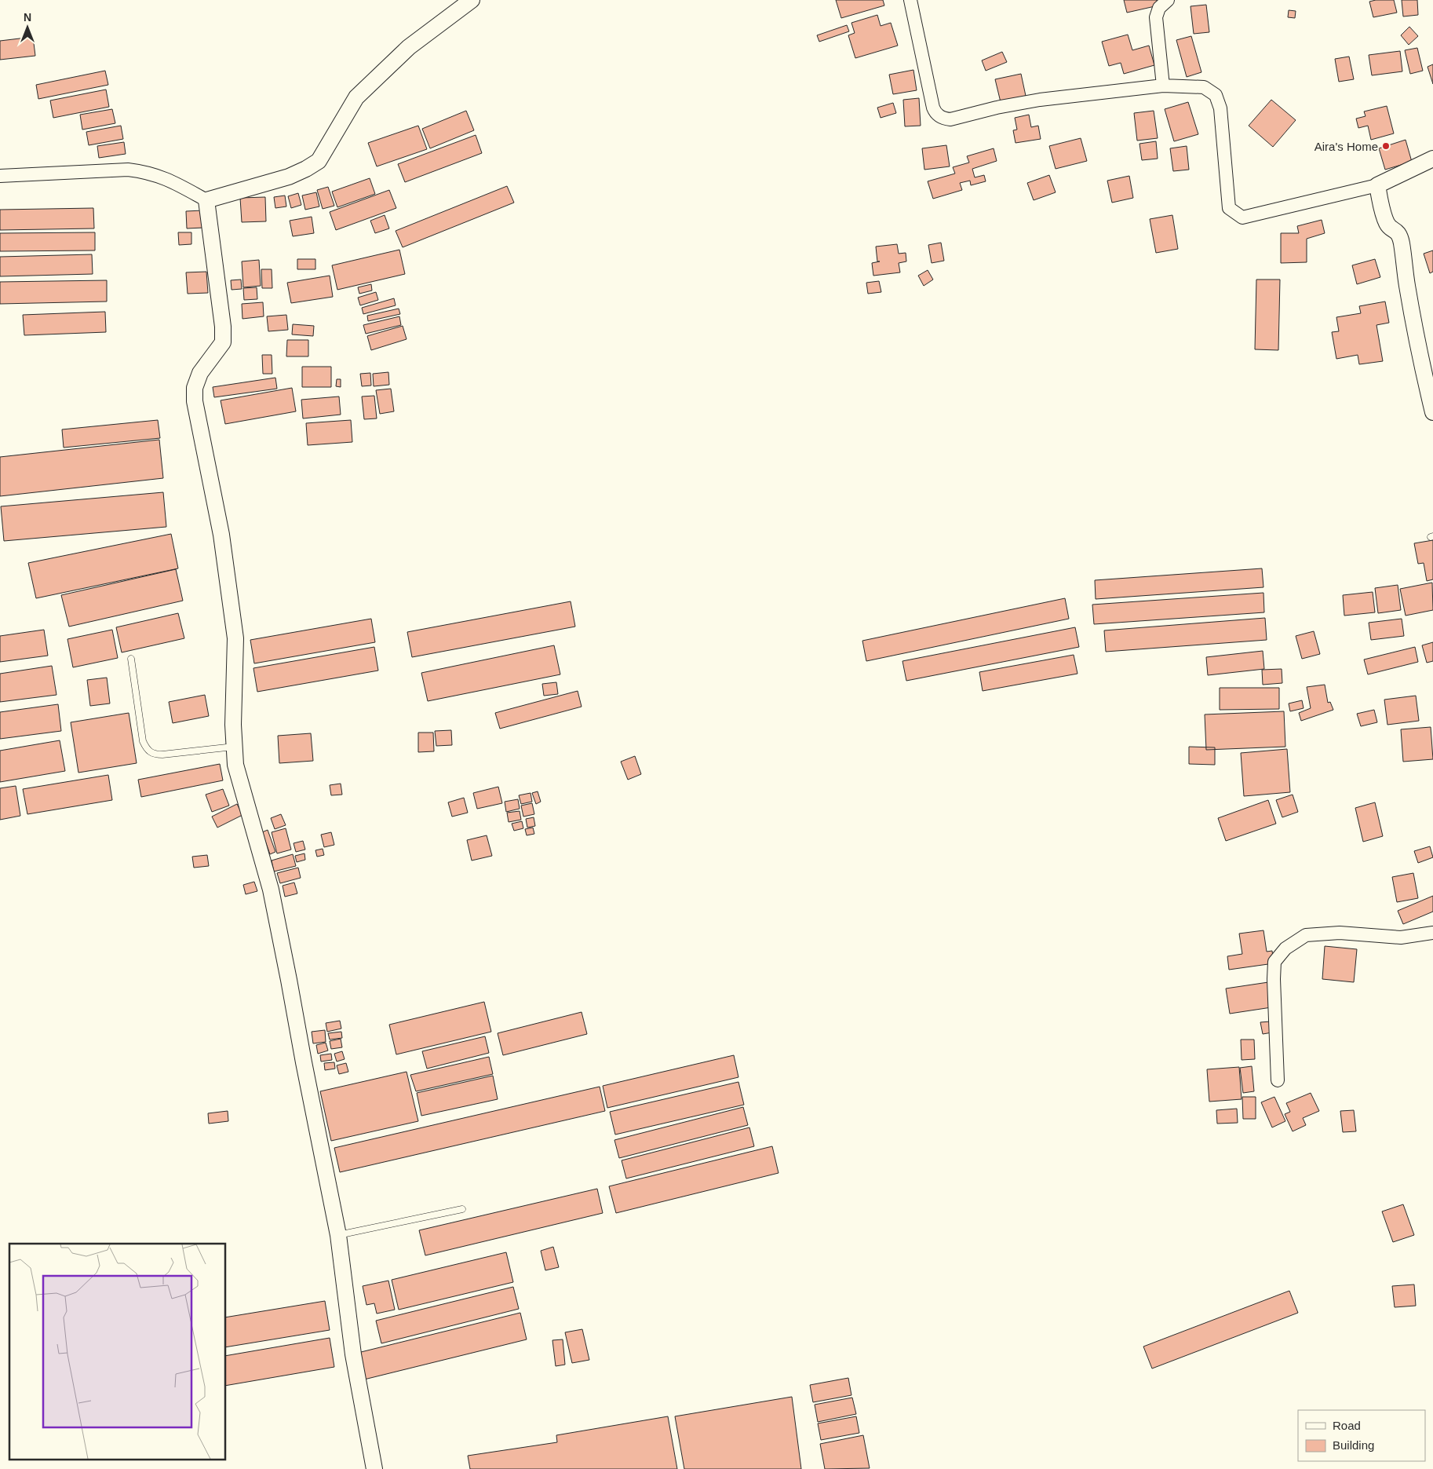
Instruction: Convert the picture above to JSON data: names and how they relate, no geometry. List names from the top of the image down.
{
  "places": ["Aira's Home"],
  "legend": ["Road", "Building"],
  "north": "top"
}
